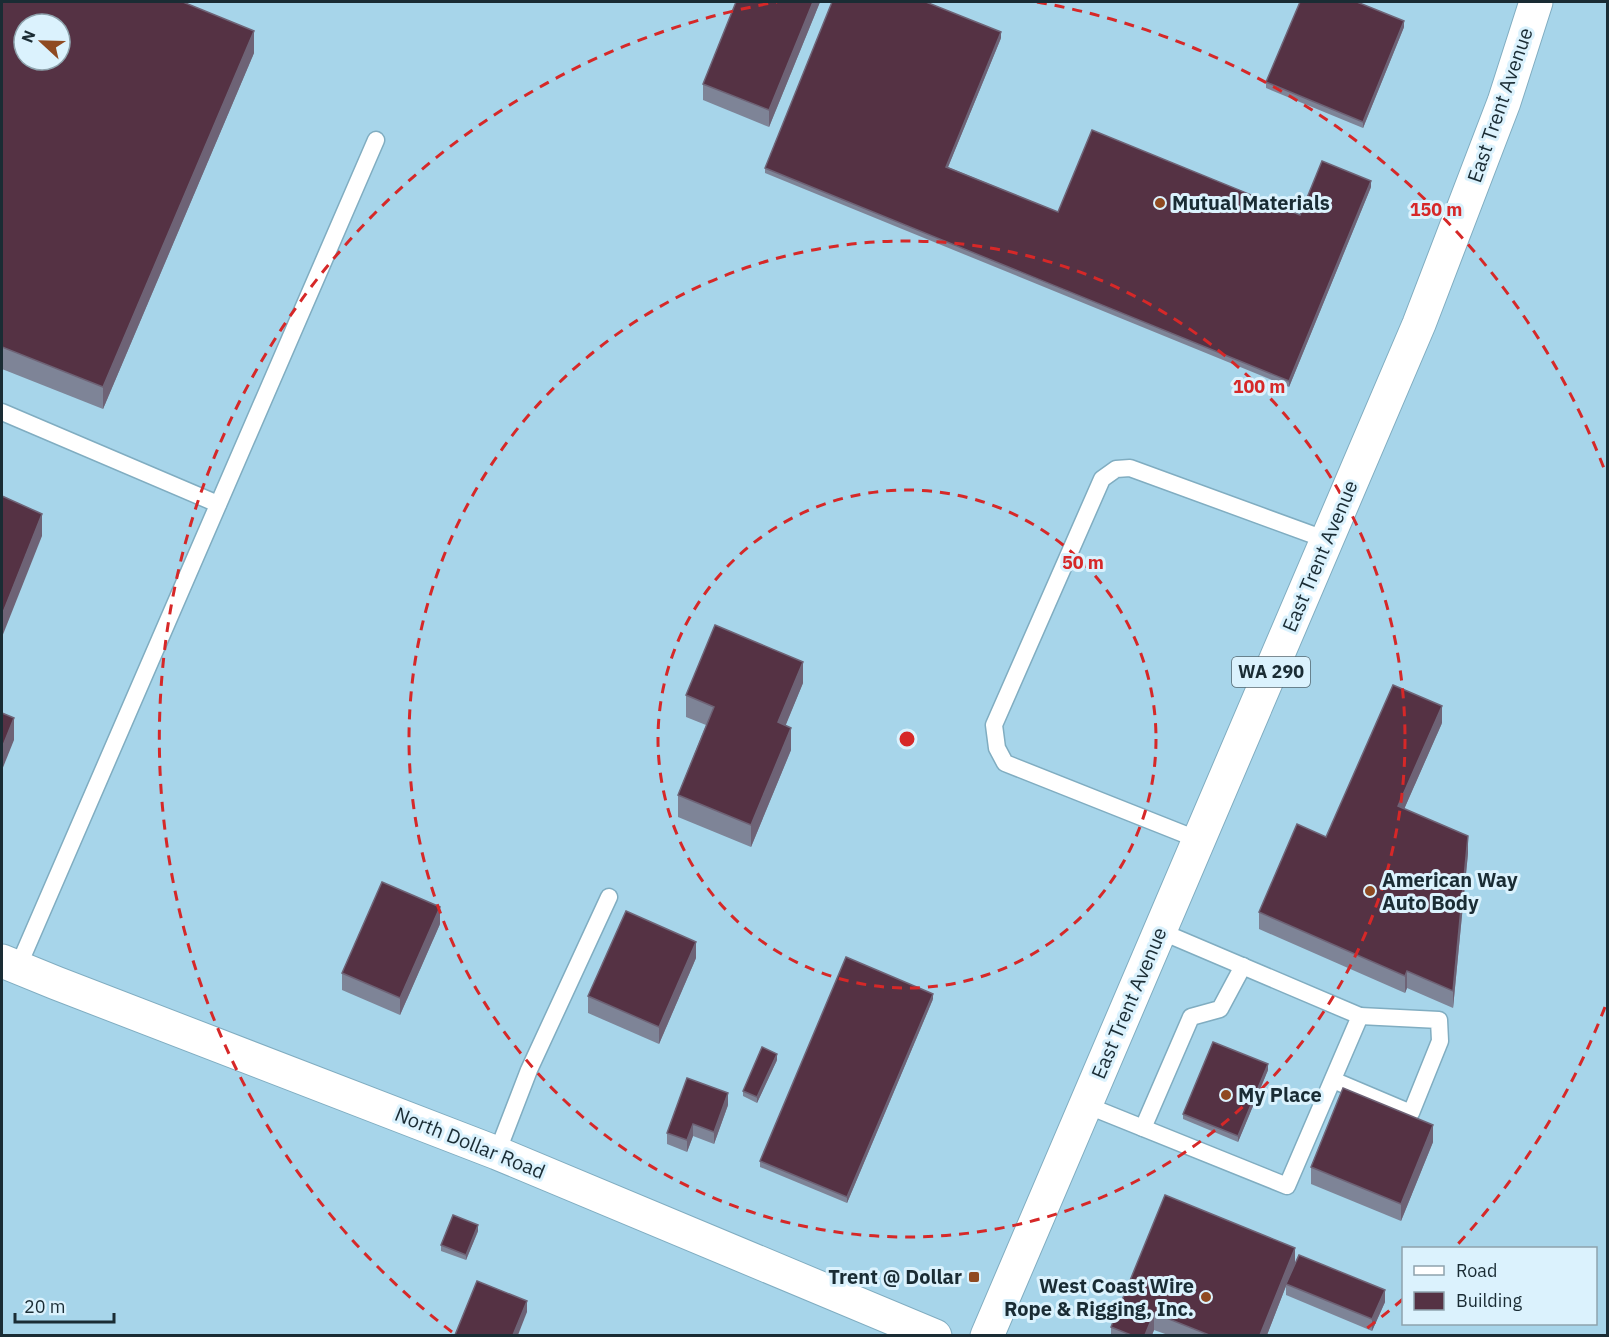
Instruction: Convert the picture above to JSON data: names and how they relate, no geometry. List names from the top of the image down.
{
  "streets": {
    "main road": ["East Trent Avenue", "WA 290", "North Dollar Road"]
  },
  "places": {
    "other": [
      "Mutual Materials",
      "American Way Auto Body",
      "My Place",
      "West Coast Wire Rope & Rigging, Inc."
    ],
    "transit": ["Trent @ Dollar"]
  },
  "legend": ["Road", "Building"],
  "scale_bar": "20 m",
  "north": "left",
  "rings": ["150 m", "100 m", "50 m"]
}
